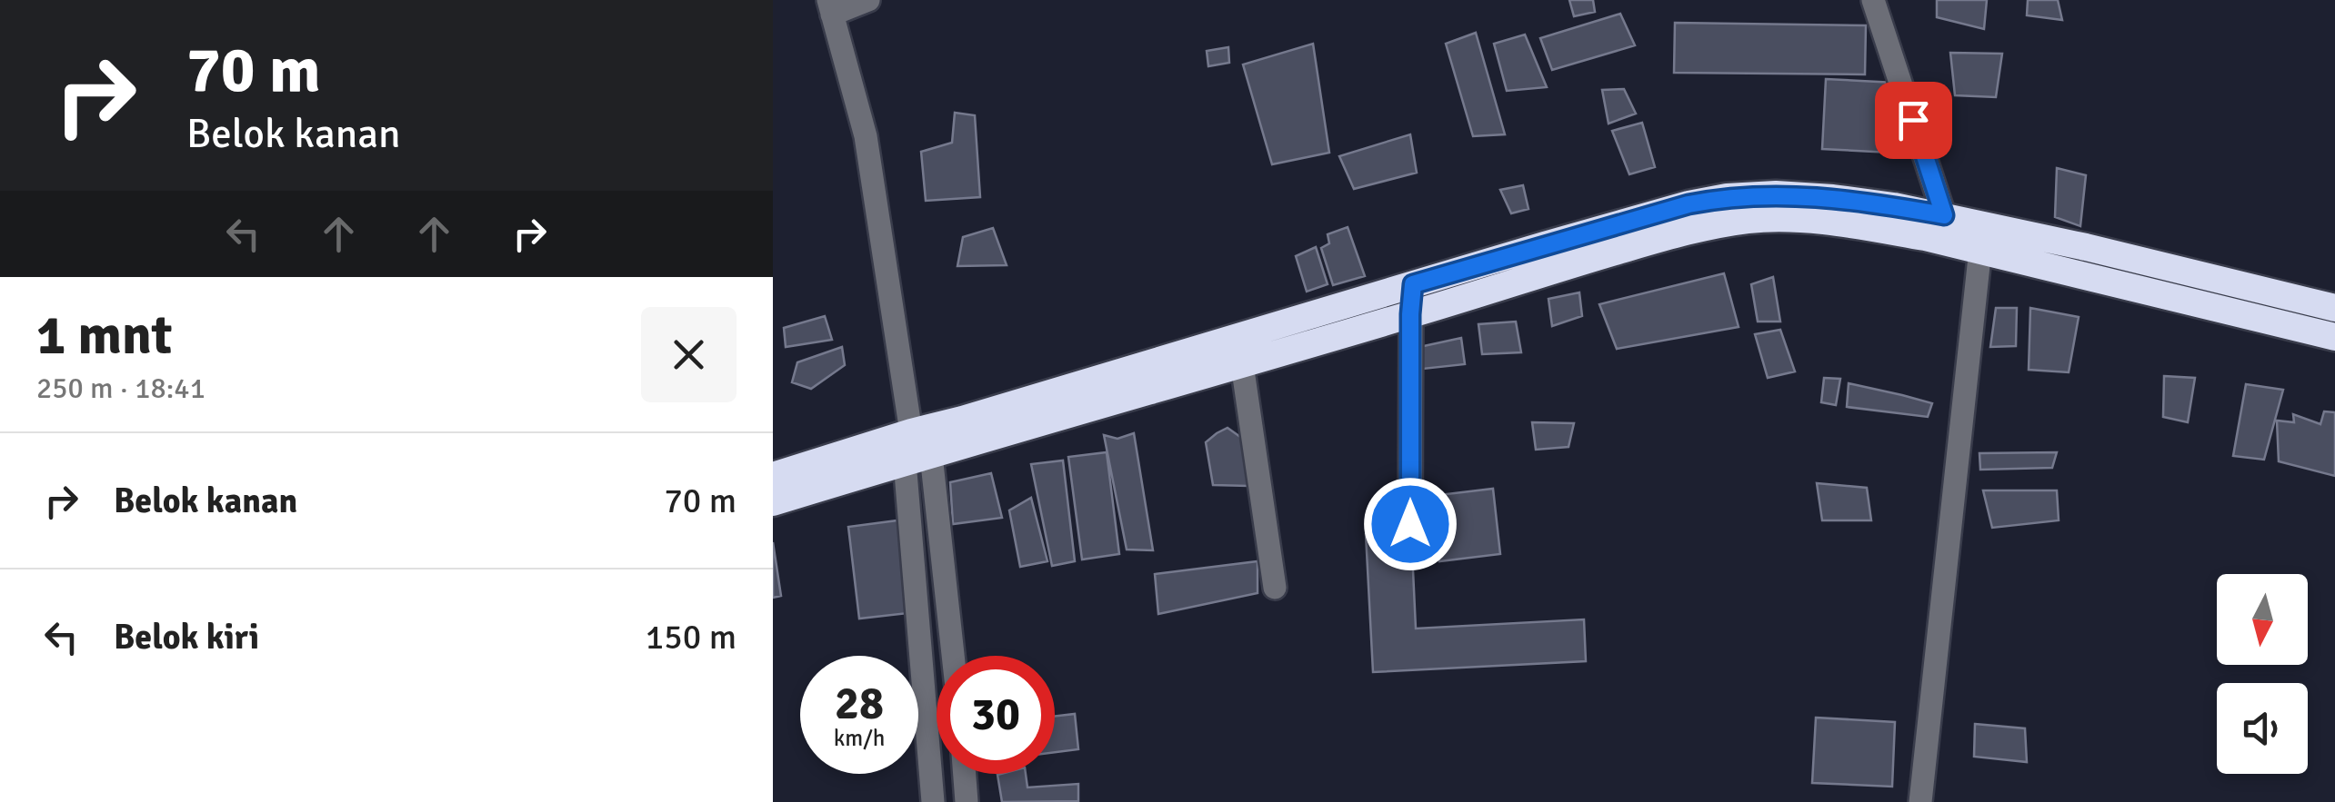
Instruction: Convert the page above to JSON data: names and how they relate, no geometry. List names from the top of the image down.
{
  "north": "bottom",
  "page": {
    "turn": ["70 m", "Belok kanan"],
    "heading": ["1 mnt", "250 m · 18:41"],
    "list": [
      {
        "name": "Belok kanan",
        "value": "70 m"
      },
      {
        "name": "Belok kiri",
        "value": "150 m"
      }
    ],
    "speed": "28 km/h",
    "limit": "30"
  }
}
